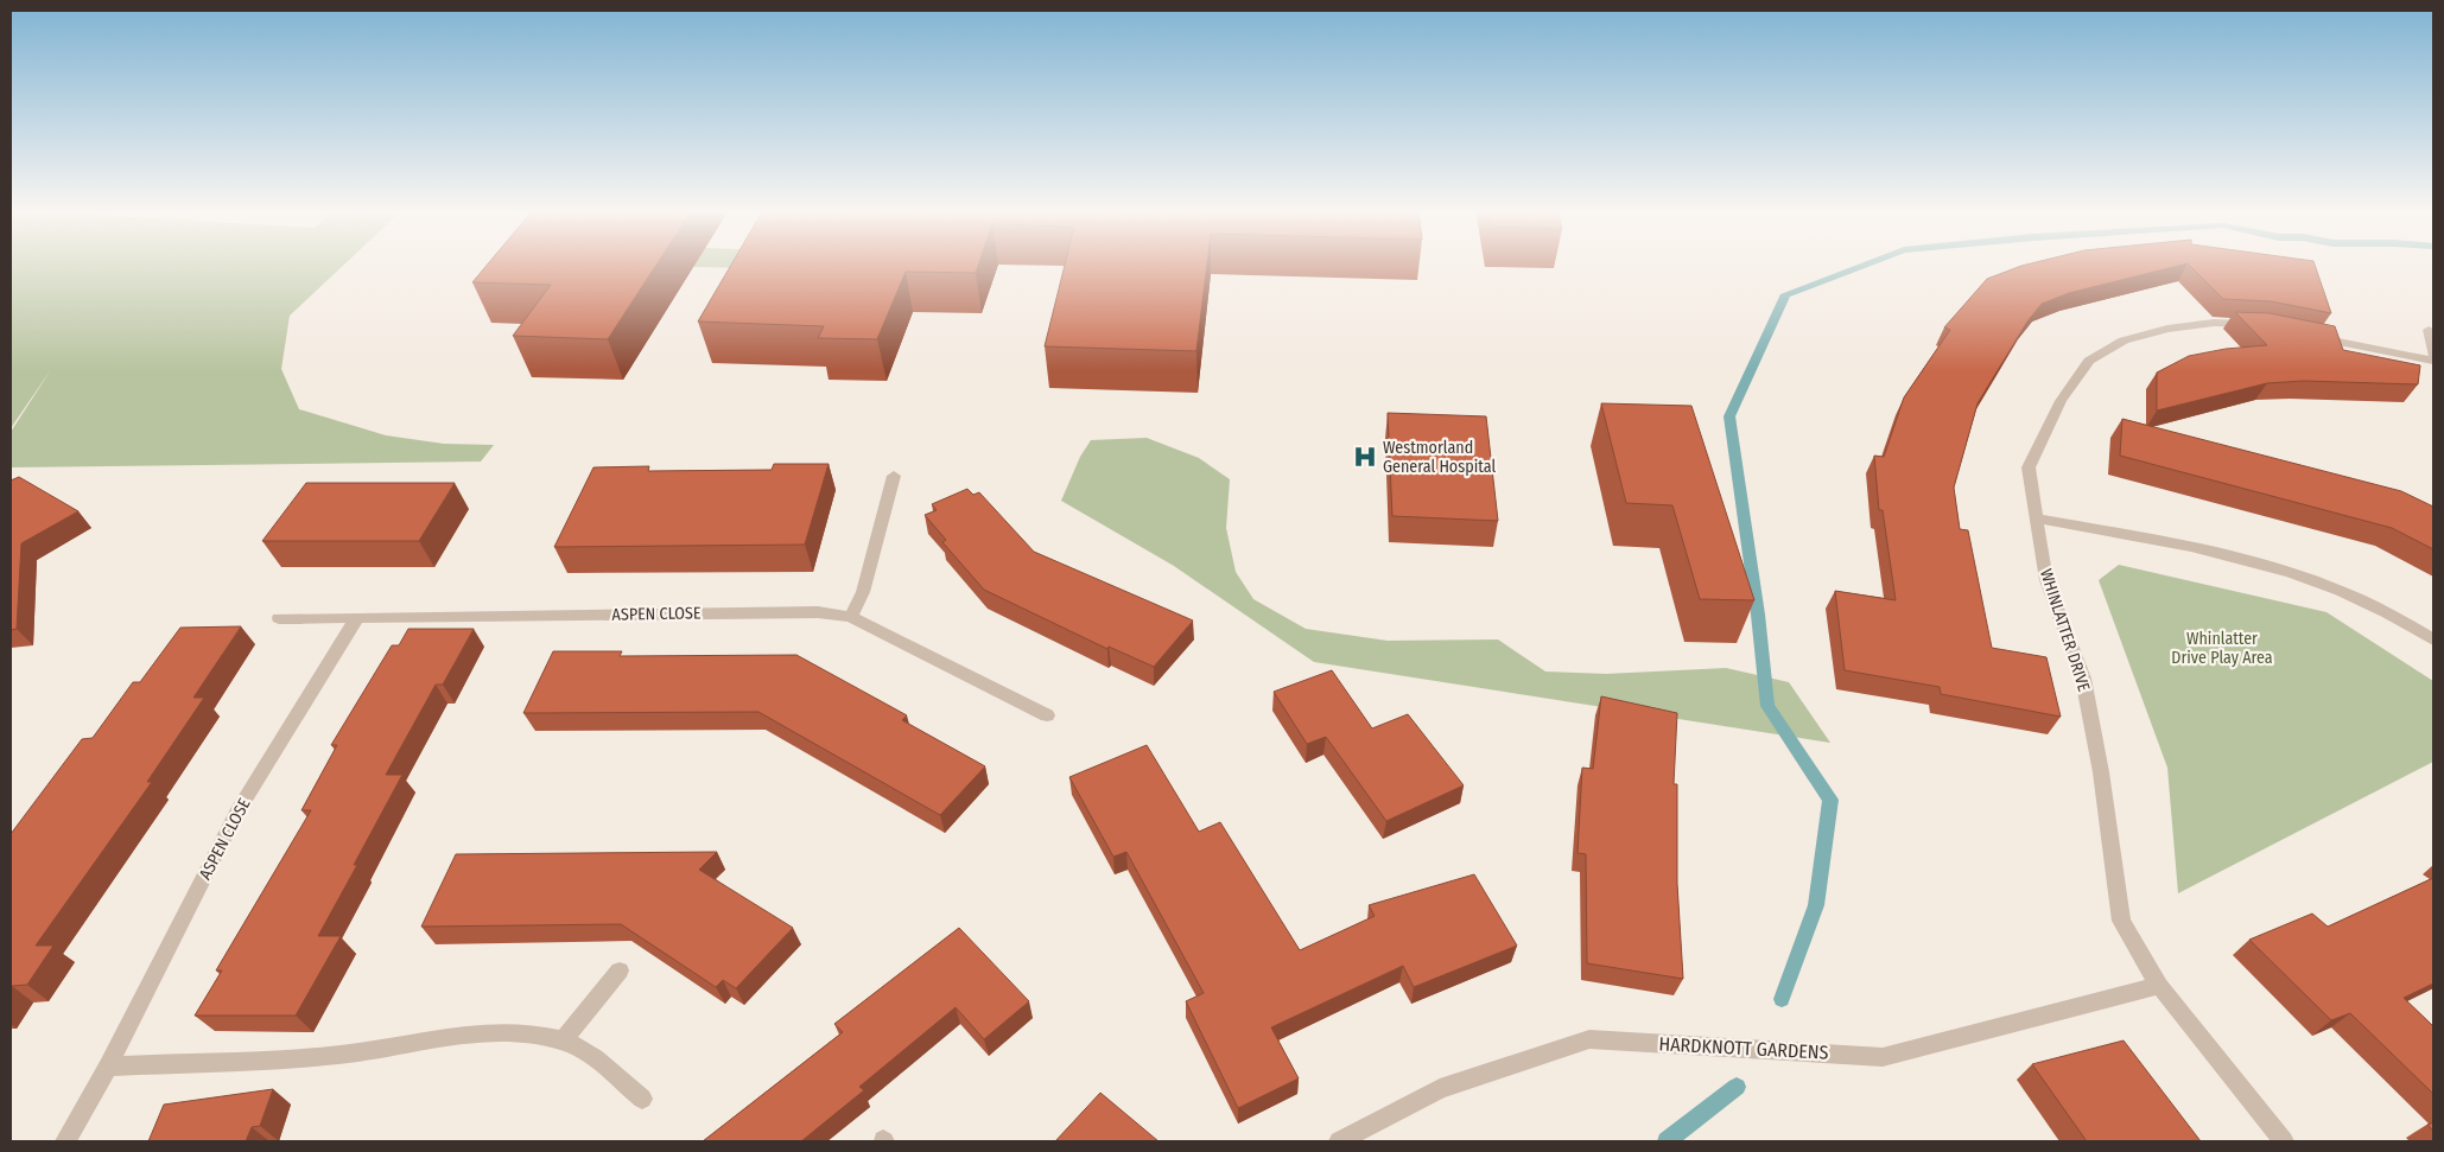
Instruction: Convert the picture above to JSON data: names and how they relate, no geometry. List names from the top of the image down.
{
  "streets": {
    "street": ["ASPEN CLOSE", "WHINLATTER DRIVE", "HARDKNOTT GARDENS"]
  },
  "crossings": [
    ["WHINLATTER DRIVE", "HARDKNOTT GARDENS"]
  ],
  "parks": ["Whinlatter Drive Play Area"],
  "places": {
    "hospital": ["Westmorland General Hospital"]
  }
}
